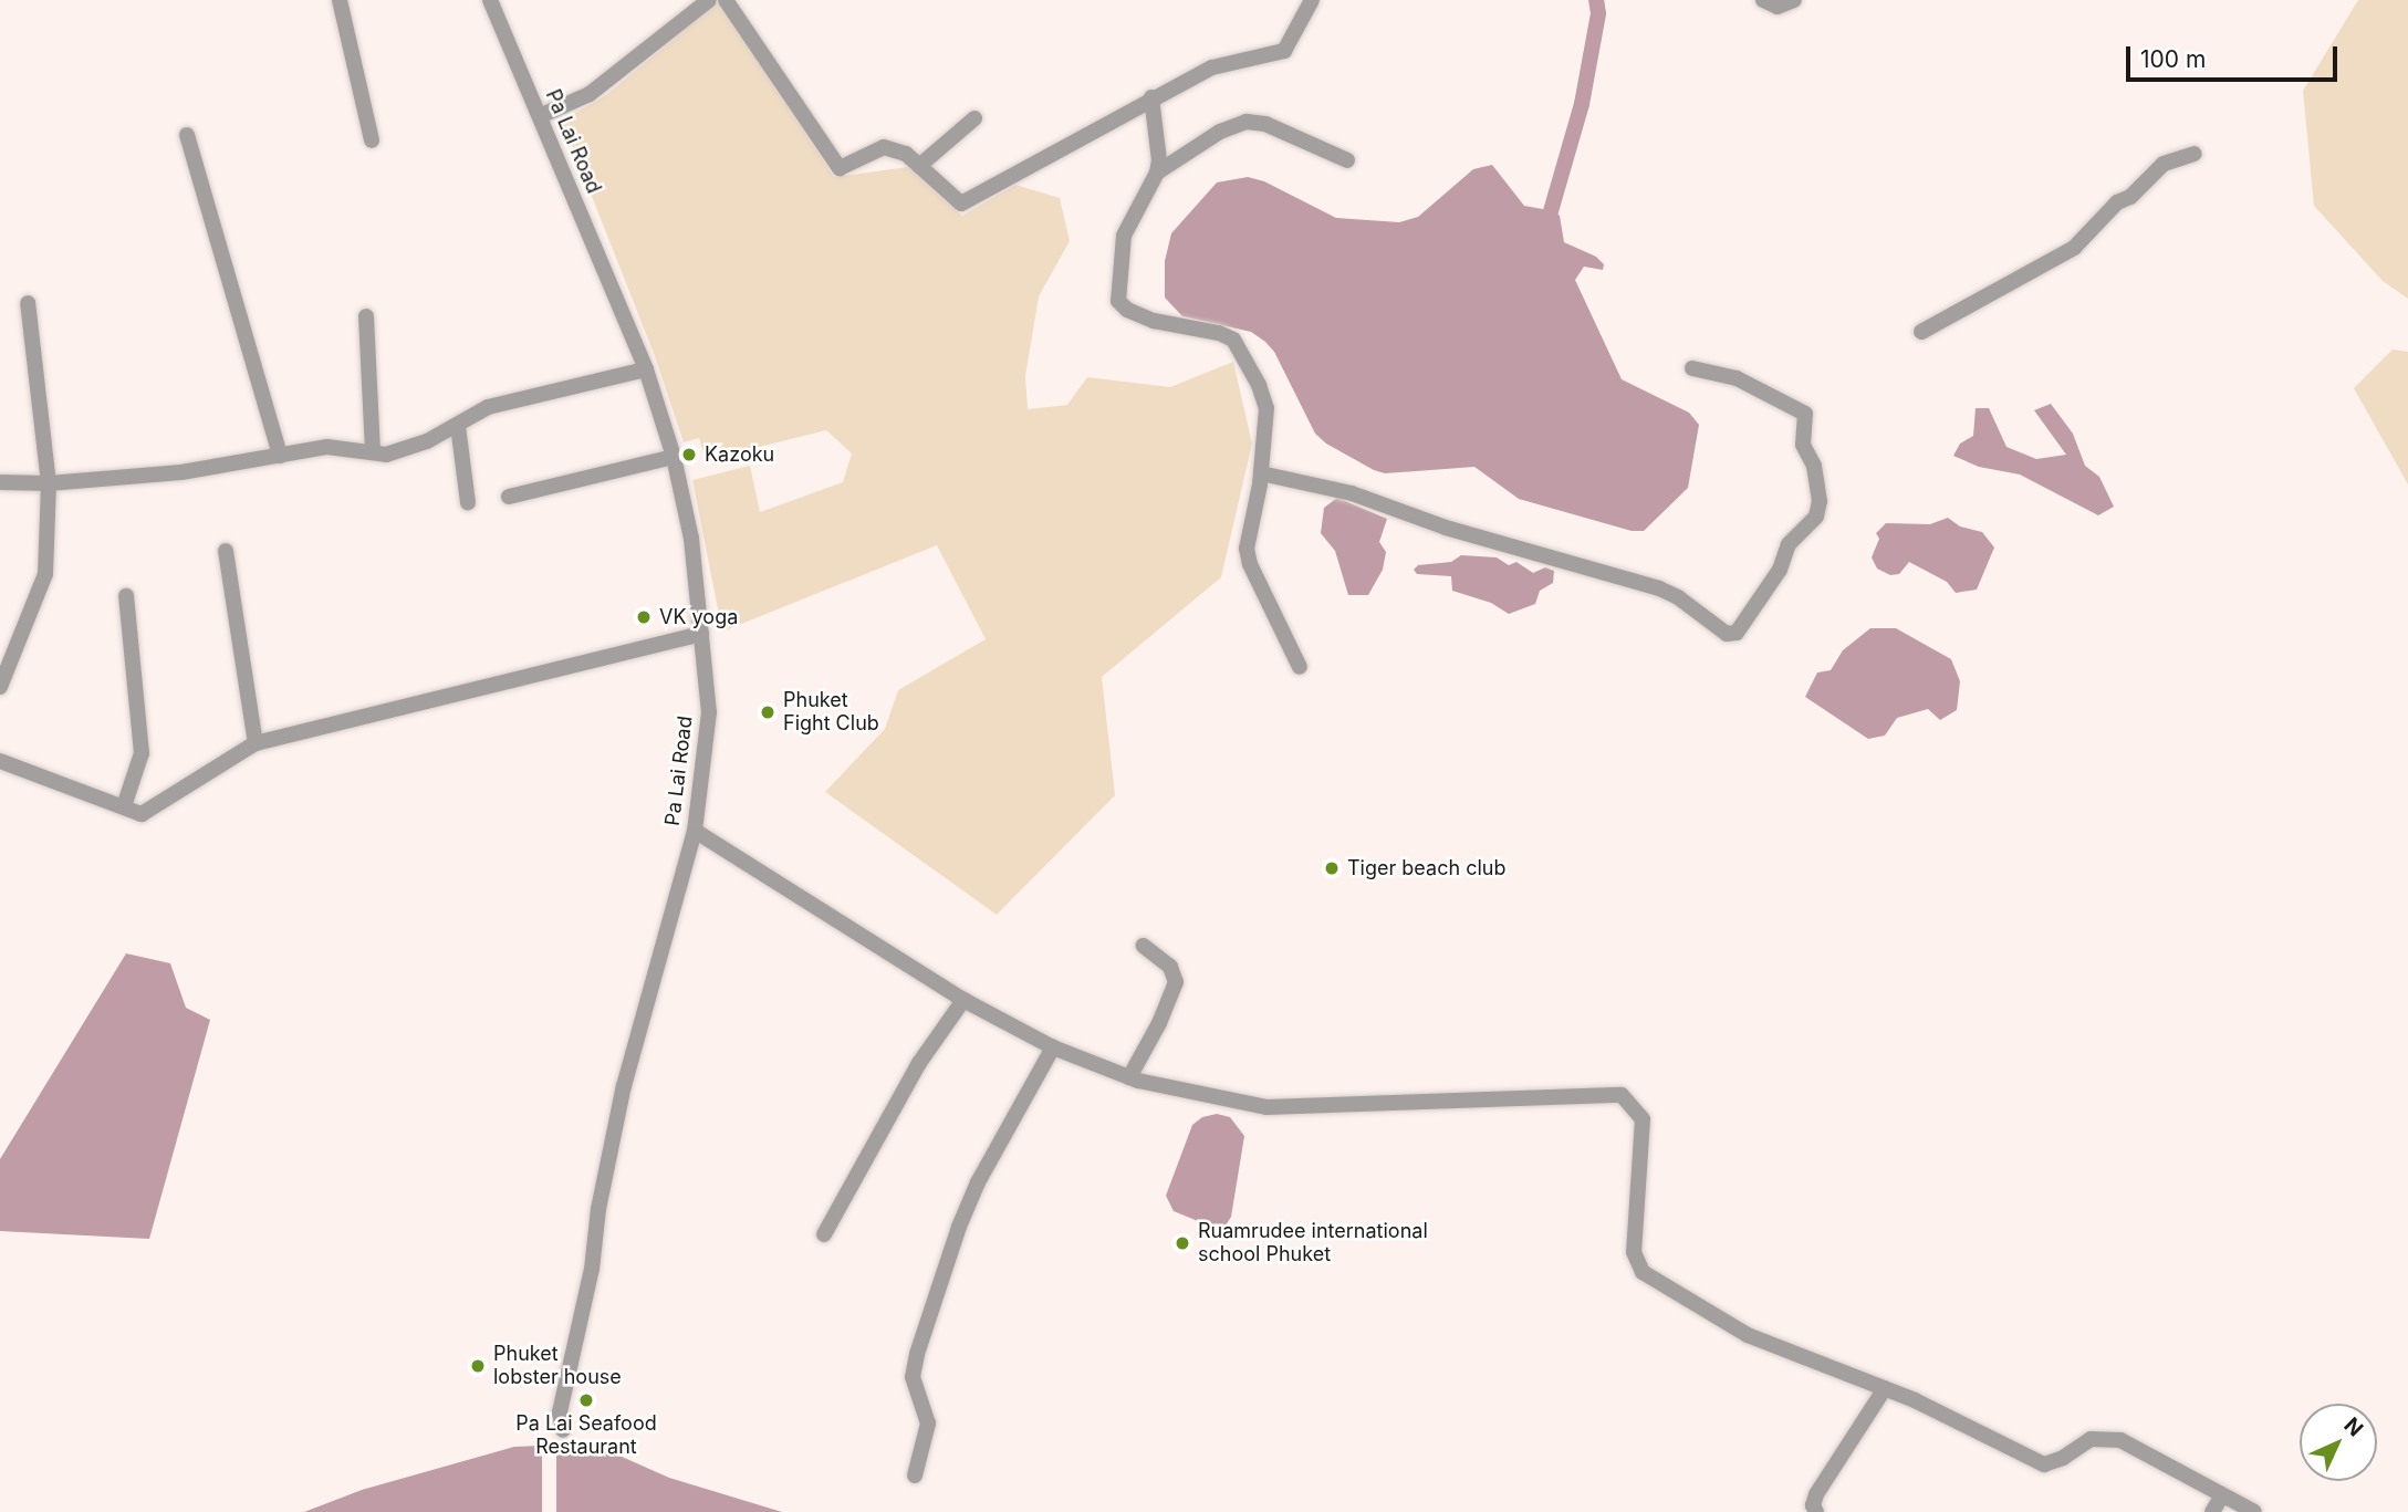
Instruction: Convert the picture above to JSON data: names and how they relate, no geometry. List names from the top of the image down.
{
  "streets": {
    "street": ["Pa Lai Road"]
  },
  "places": [
    "Kazoku",
    "VK yoga",
    "Phuket Fight Club",
    "Tiger beach club",
    "Ruamrudee international school Phuket",
    "Phuket lobster house",
    "Pa Lai Seafood Restaurant"
  ],
  "scale_bar": "100 m",
  "north": "top right"
}
